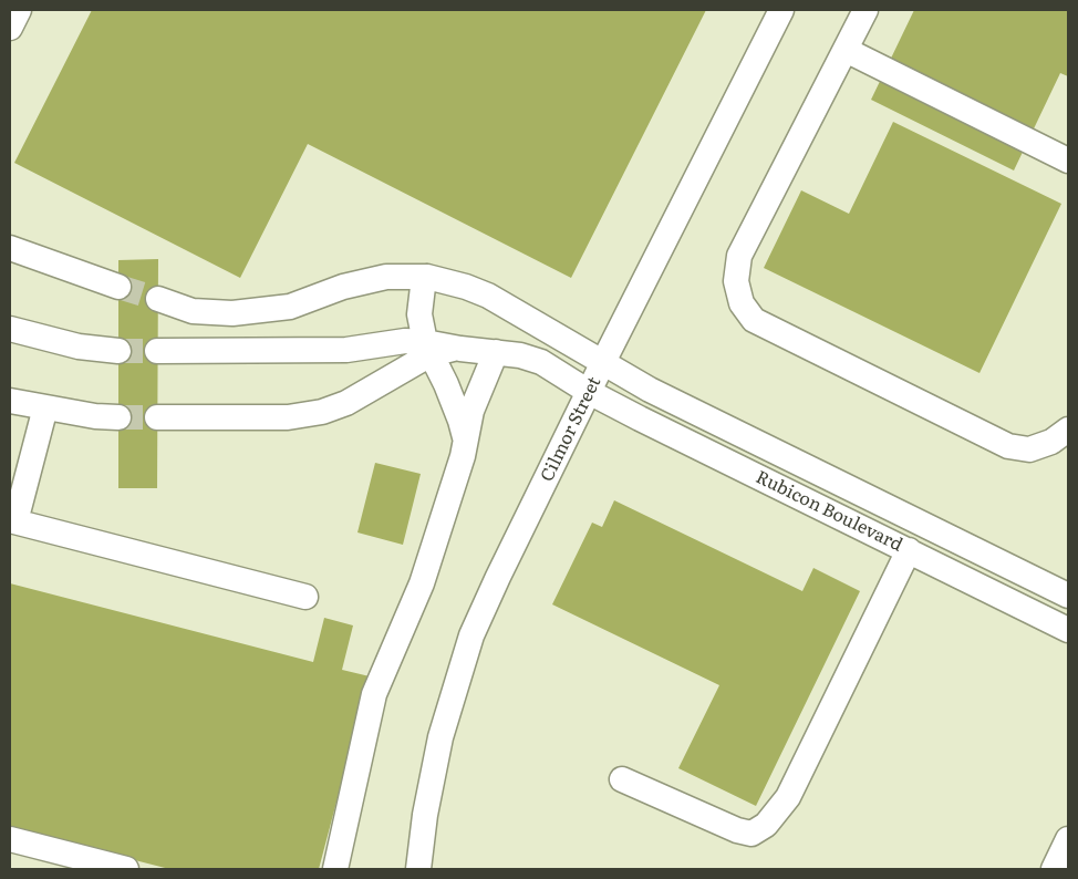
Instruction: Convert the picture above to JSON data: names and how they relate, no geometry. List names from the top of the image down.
{
  "streets": {
    "street": ["Cilmor Street", "Rubicon Boulevard"]
  },
  "crossings": [
    ["Cilmor Street", "Rubicon Boulevard"]
  ]
}
